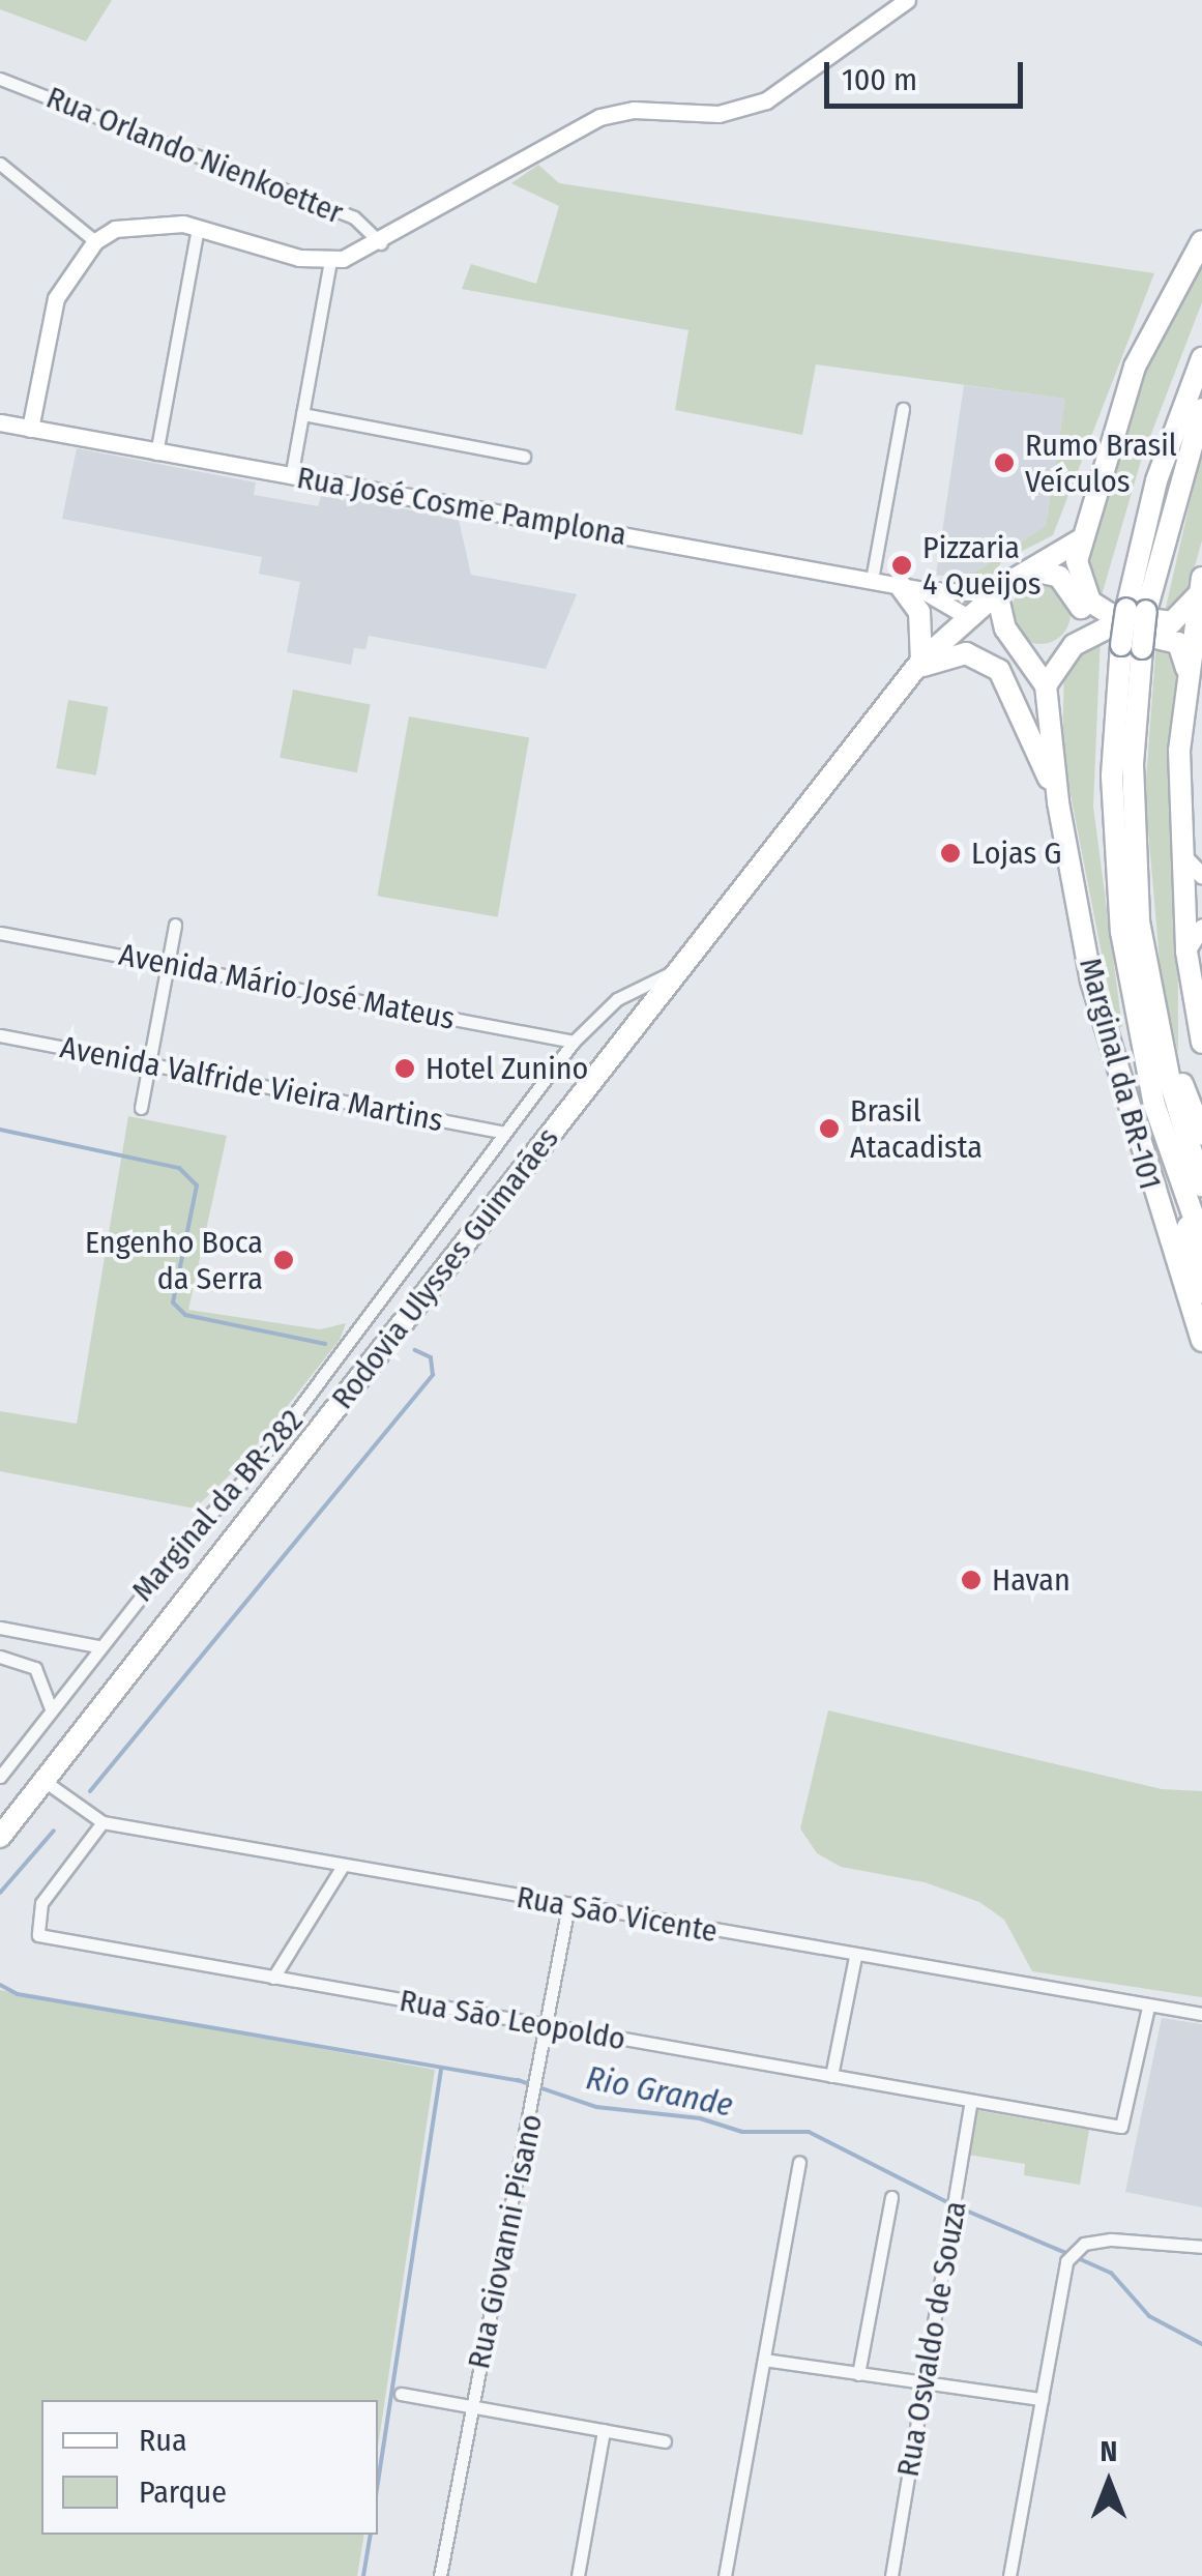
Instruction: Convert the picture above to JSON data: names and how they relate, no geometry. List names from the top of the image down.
{
  "streets": {
    "highway": ["Marginal da BR-101", "Rodovia Ulysses Guimarães"],
    "main road": ["Rua José Cosme Pamplona"],
    "street": [
      "Rua Orlando Nienkoetter",
      "Avenida Mário José Mateus",
      "Avenida Valfride Vieira Martins",
      "Marginal da BR-282",
      "Rua São Vicente",
      "Rua São Leopoldo",
      "Rua Giovanni Pisano",
      "Rua Osvaldo de Souza"
    ]
  },
  "crossings": [
    ["Rua José Cosme Pamplona", "Rodovia Ulysses Guimarães"],
    ["Avenida Mário José Mateus", "Marginal da BR-282"],
    ["Avenida Valfride Vieira Martins", "Marginal da BR-282"],
    ["Rodovia Ulysses Guimarães", "Marginal da BR-282"],
    ["Rodovia Ulysses Guimarães", "Rua São Vicente"],
    ["Rua São Vicente", "Rua São Leopoldo"],
    ["Rua São Vicente", "Rua Giovanni Pisano"],
    ["Rua São Leopoldo", "Rua Giovanni Pisano"],
    ["Rua São Leopoldo", "Rua Osvaldo de Souza"]
  ],
  "water": ["Rio Grande"],
  "places": [
    "Rumo Brasil Veículos",
    "Pizzaria 4 Queijos",
    "Lojas G",
    "Hotel Zunino",
    "Brasil Atacadista",
    "Engenho Boca da Serra",
    "Havan"
  ],
  "legend": ["Rua", "Parque"],
  "scale_bar": "100 m",
  "north": "top"
}
